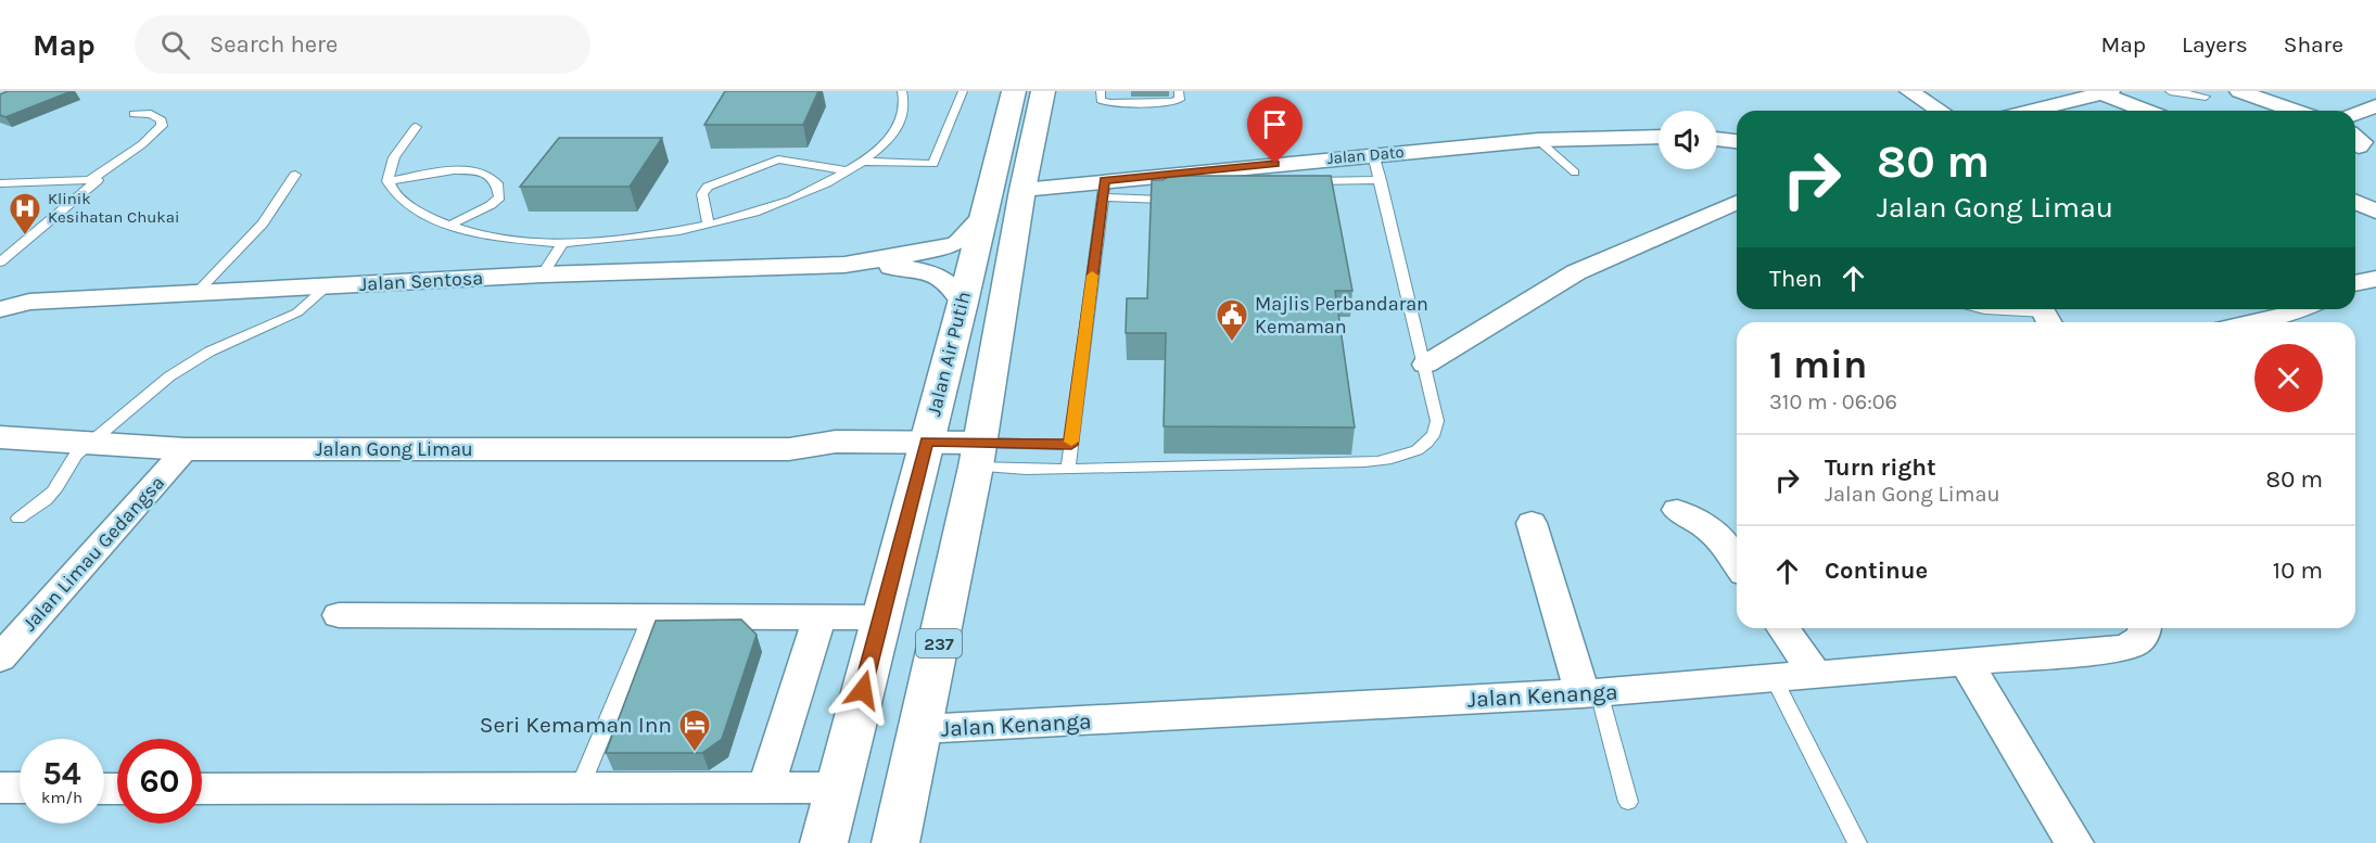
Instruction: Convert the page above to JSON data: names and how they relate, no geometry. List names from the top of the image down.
{
  "streets": {
    "main road": ["Jalan Air Putih", "Jalan Gong Limau", "237"],
    "street": [
      "Jalan Dato",
      "Jalan Sentosa",
      "Jalan Limau Gedangsa",
      "Jalan Kenanga"
    ]
  },
  "crossings": [
    ["Jalan Dato", "237"],
    ["Jalan Air Putih", "Jalan Gong Limau"],
    ["Jalan Gong Limau", "Jalan Limau Gedangsa"],
    ["Jalan Gong Limau", "237"],
    ["237", "Jalan Kenanga"]
  ],
  "places": {
    "hospital": ["Klinik Kesihatan Chukai"],
    "public building": ["Majlis Perbandaran Kemaman"],
    "hotel": ["Seri Kemaman Inn"]
  },
  "page": {
    "header": "Map",
    "search": "Search here",
    "nav": ["Map", "Layers", "Share"],
    "turn": ["80 m", "Jalan Gong Limau"],
    "then": "Then",
    "heading": ["1 min", "310 m · 06:06"],
    "list": [
      {
        "name": "Turn right",
        "note": "Jalan Gong Limau",
        "value": "80 m"
      },
      {
        "name": "Continue",
        "value": "10 m"
      }
    ],
    "speed": "54 km/h",
    "limit": "60"
  }
}
